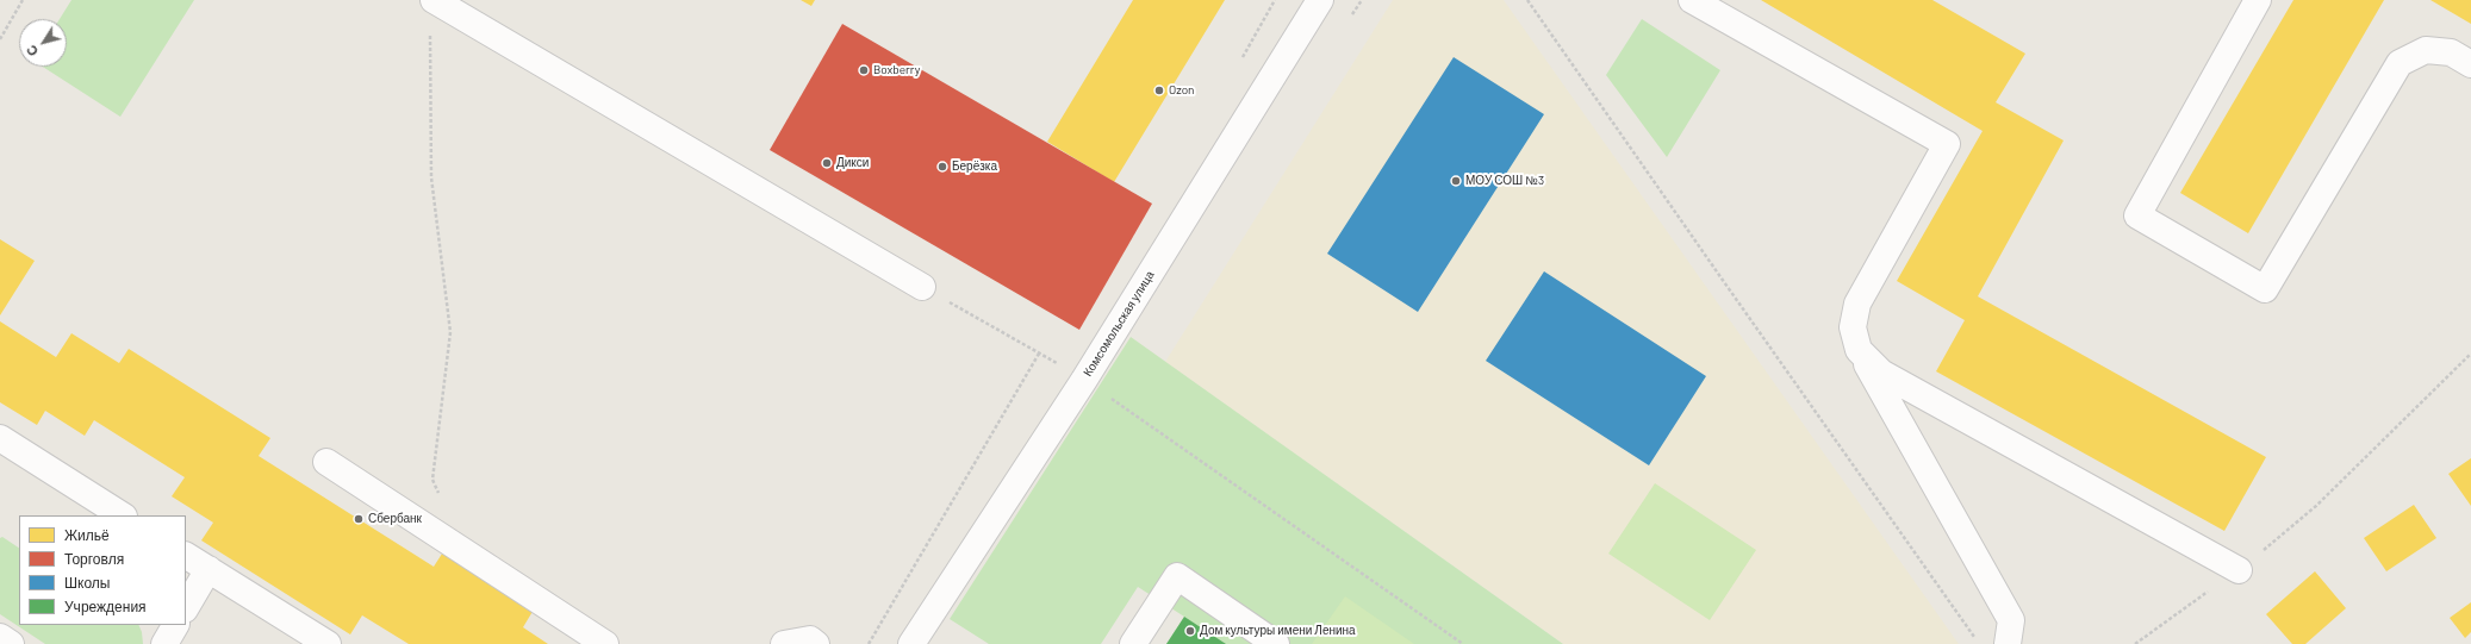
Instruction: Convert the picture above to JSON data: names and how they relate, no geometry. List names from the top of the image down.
{
  "streets": {
    "street": ["Комсомольская улица"]
  },
  "places": [
    "Boxberry",
    "Ozon",
    "Дикси",
    "Берёзка",
    "МОУ СОШ №3",
    "Сбербанк",
    "Дом культуры имени Ленина"
  ],
  "legend": [
    "Жильё",
    "Торговля",
    "Школы",
    "Учреждения"
  ],
  "north": "bottom left"
}
